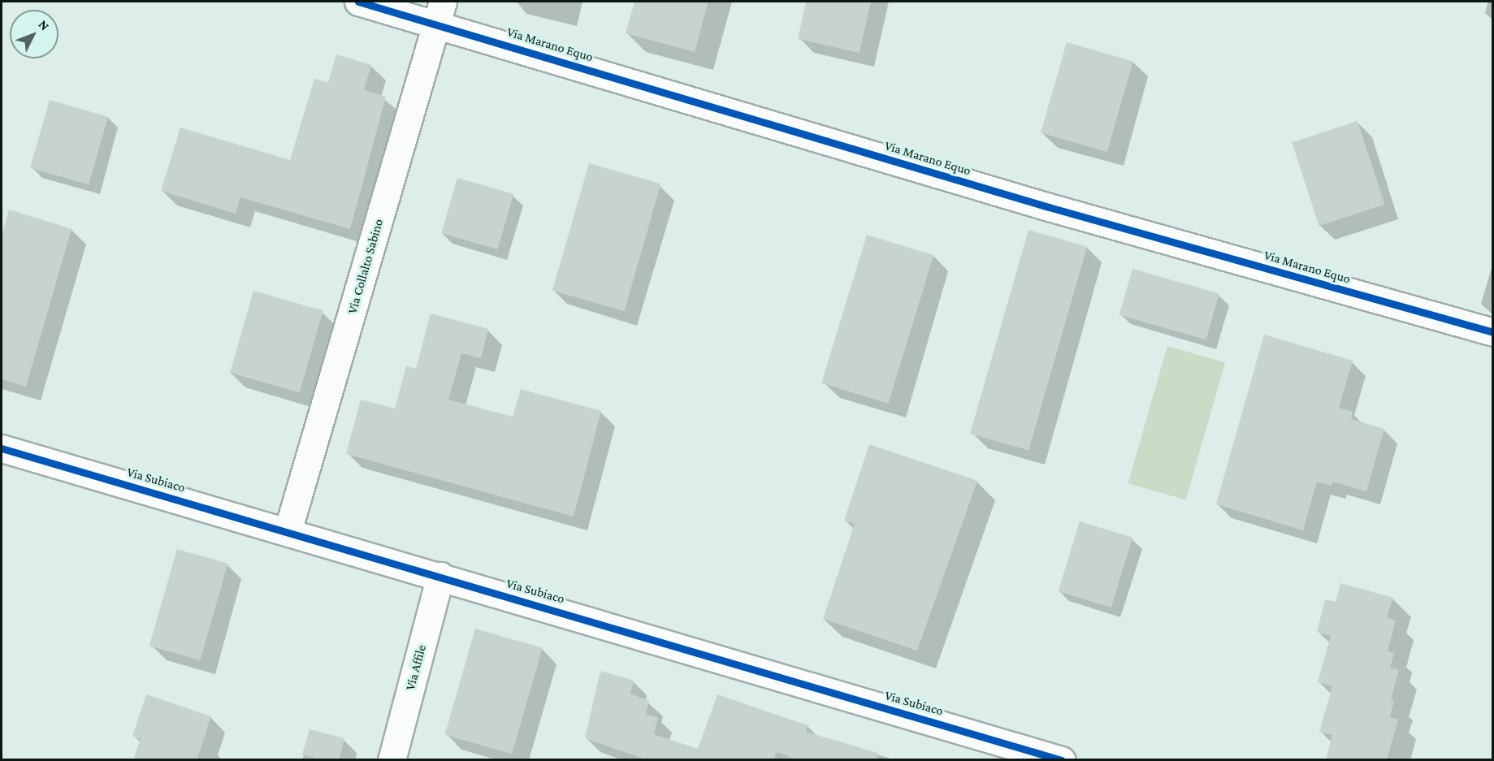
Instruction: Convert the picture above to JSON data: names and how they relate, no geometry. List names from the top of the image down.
{
  "streets": {
    "street": [
      "Via Marano Equo",
      "Via Collalto Sabino",
      "Via Subiaco",
      "Via Affile"
    ]
  },
  "crossings": [
    ["Via Marano Equo", "Via Collalto Sabino"],
    ["Via Collalto Sabino", "Via Subiaco"],
    ["Via Subiaco", "Via Affile"]
  ],
  "north": "top right"
}
